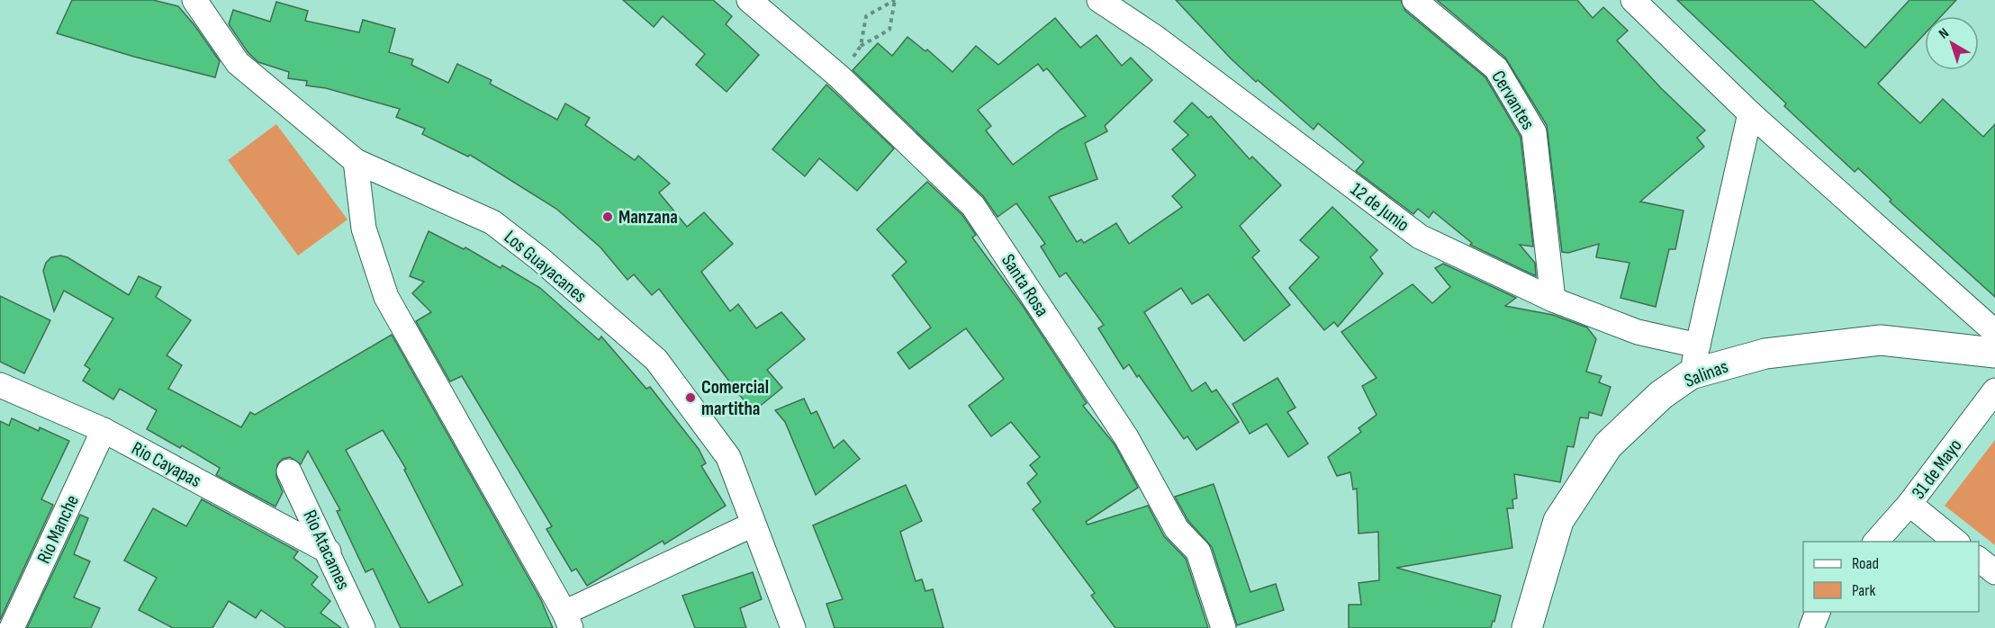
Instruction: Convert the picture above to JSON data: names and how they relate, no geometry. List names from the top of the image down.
{
  "streets": {
    "street": [
      "Cervantes",
      "12 de Junio",
      "Los Guayacanes",
      "Santa Rosa",
      "Salinas",
      "Rio Cayapas",
      "31 de Mayo",
      "Rio Manche",
      "Rio Atacames"
    ]
  },
  "crossings": [
    ["Cervantes", "12 de Junio"],
    ["Rio Cayapas", "Rio Manche"],
    ["Rio Cayapas", "Rio Atacames"]
  ],
  "places": ["Manzana", "Comercial martitha"],
  "legend": ["Road", "Park"],
  "north": "top left"
}
